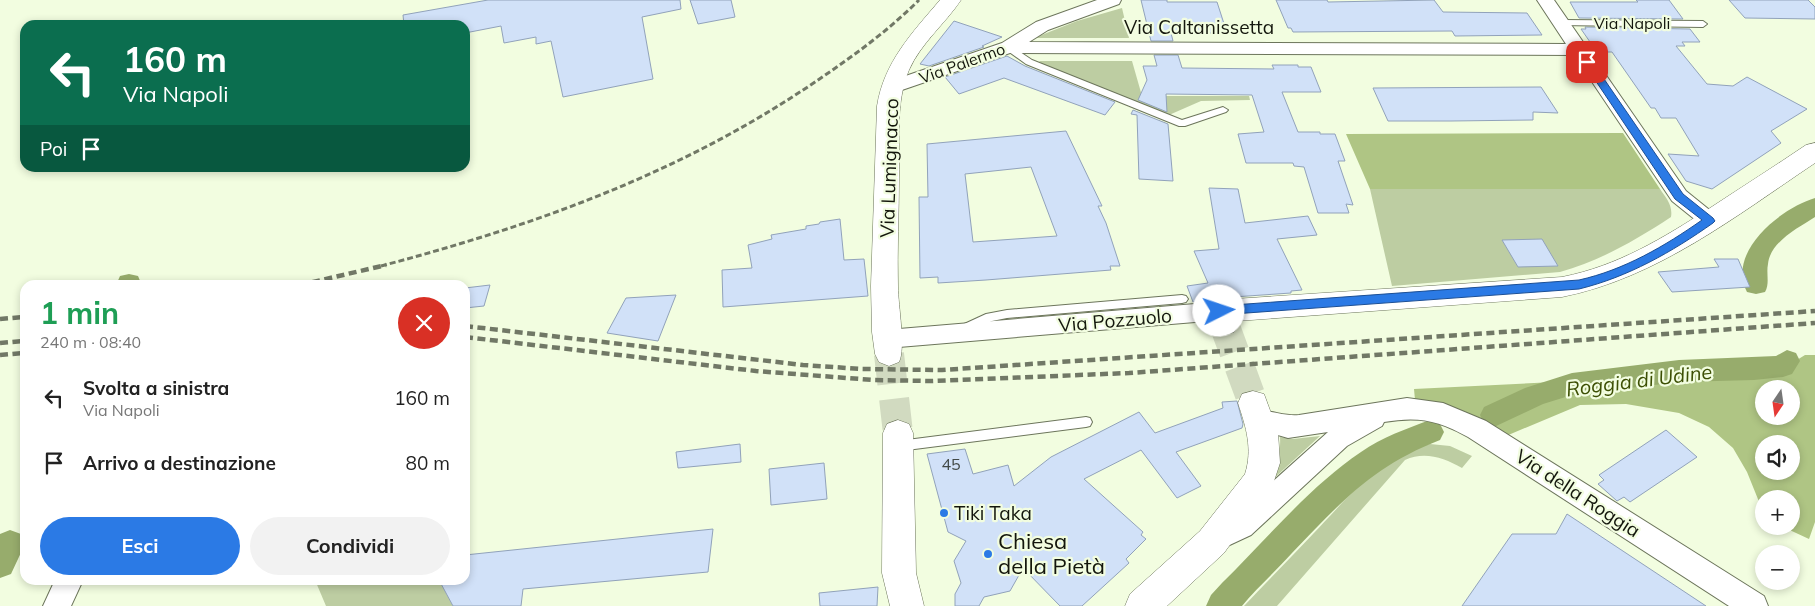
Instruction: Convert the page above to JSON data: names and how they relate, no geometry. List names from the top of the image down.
{
  "streets": {
    "main road": ["Via Lumignacco", "Via Pozzuolo"],
    "street": [
      "Via Napoli",
      "Via Caltanissetta",
      "Via Palermo",
      "Via della Roggia"
    ]
  },
  "crossings": [
    ["Via Napoli", "Via Caltanissetta"],
    ["Via Napoli", "Via Pozzuolo"],
    ["Via Caltanissetta", "Via Palermo"],
    ["Via Palermo", "Via Lumignacco"],
    ["Via Lumignacco", "Via Pozzuolo"]
  ],
  "water": ["Roggia di Udine"],
  "places": ["Tiki Taka", "Chiesa della Pietà"],
  "house_numbers": ["45"],
  "north": "bottom",
  "page": {
    "turn": ["160 m", "Via Napoli"],
    "then": "Poi",
    "heading": ["1 min", "240 m · 08:40"],
    "list": [
      {
        "name": "Svolta a sinistra",
        "note": "Via Napoli",
        "value": "160 m"
      },
      {
        "name": "Arrivo a destinazione",
        "value": "80 m"
      }
    ],
    "map_buttons": ["+", "−"],
    "buttons": ["Esci", "Condividi"]
  }
}
